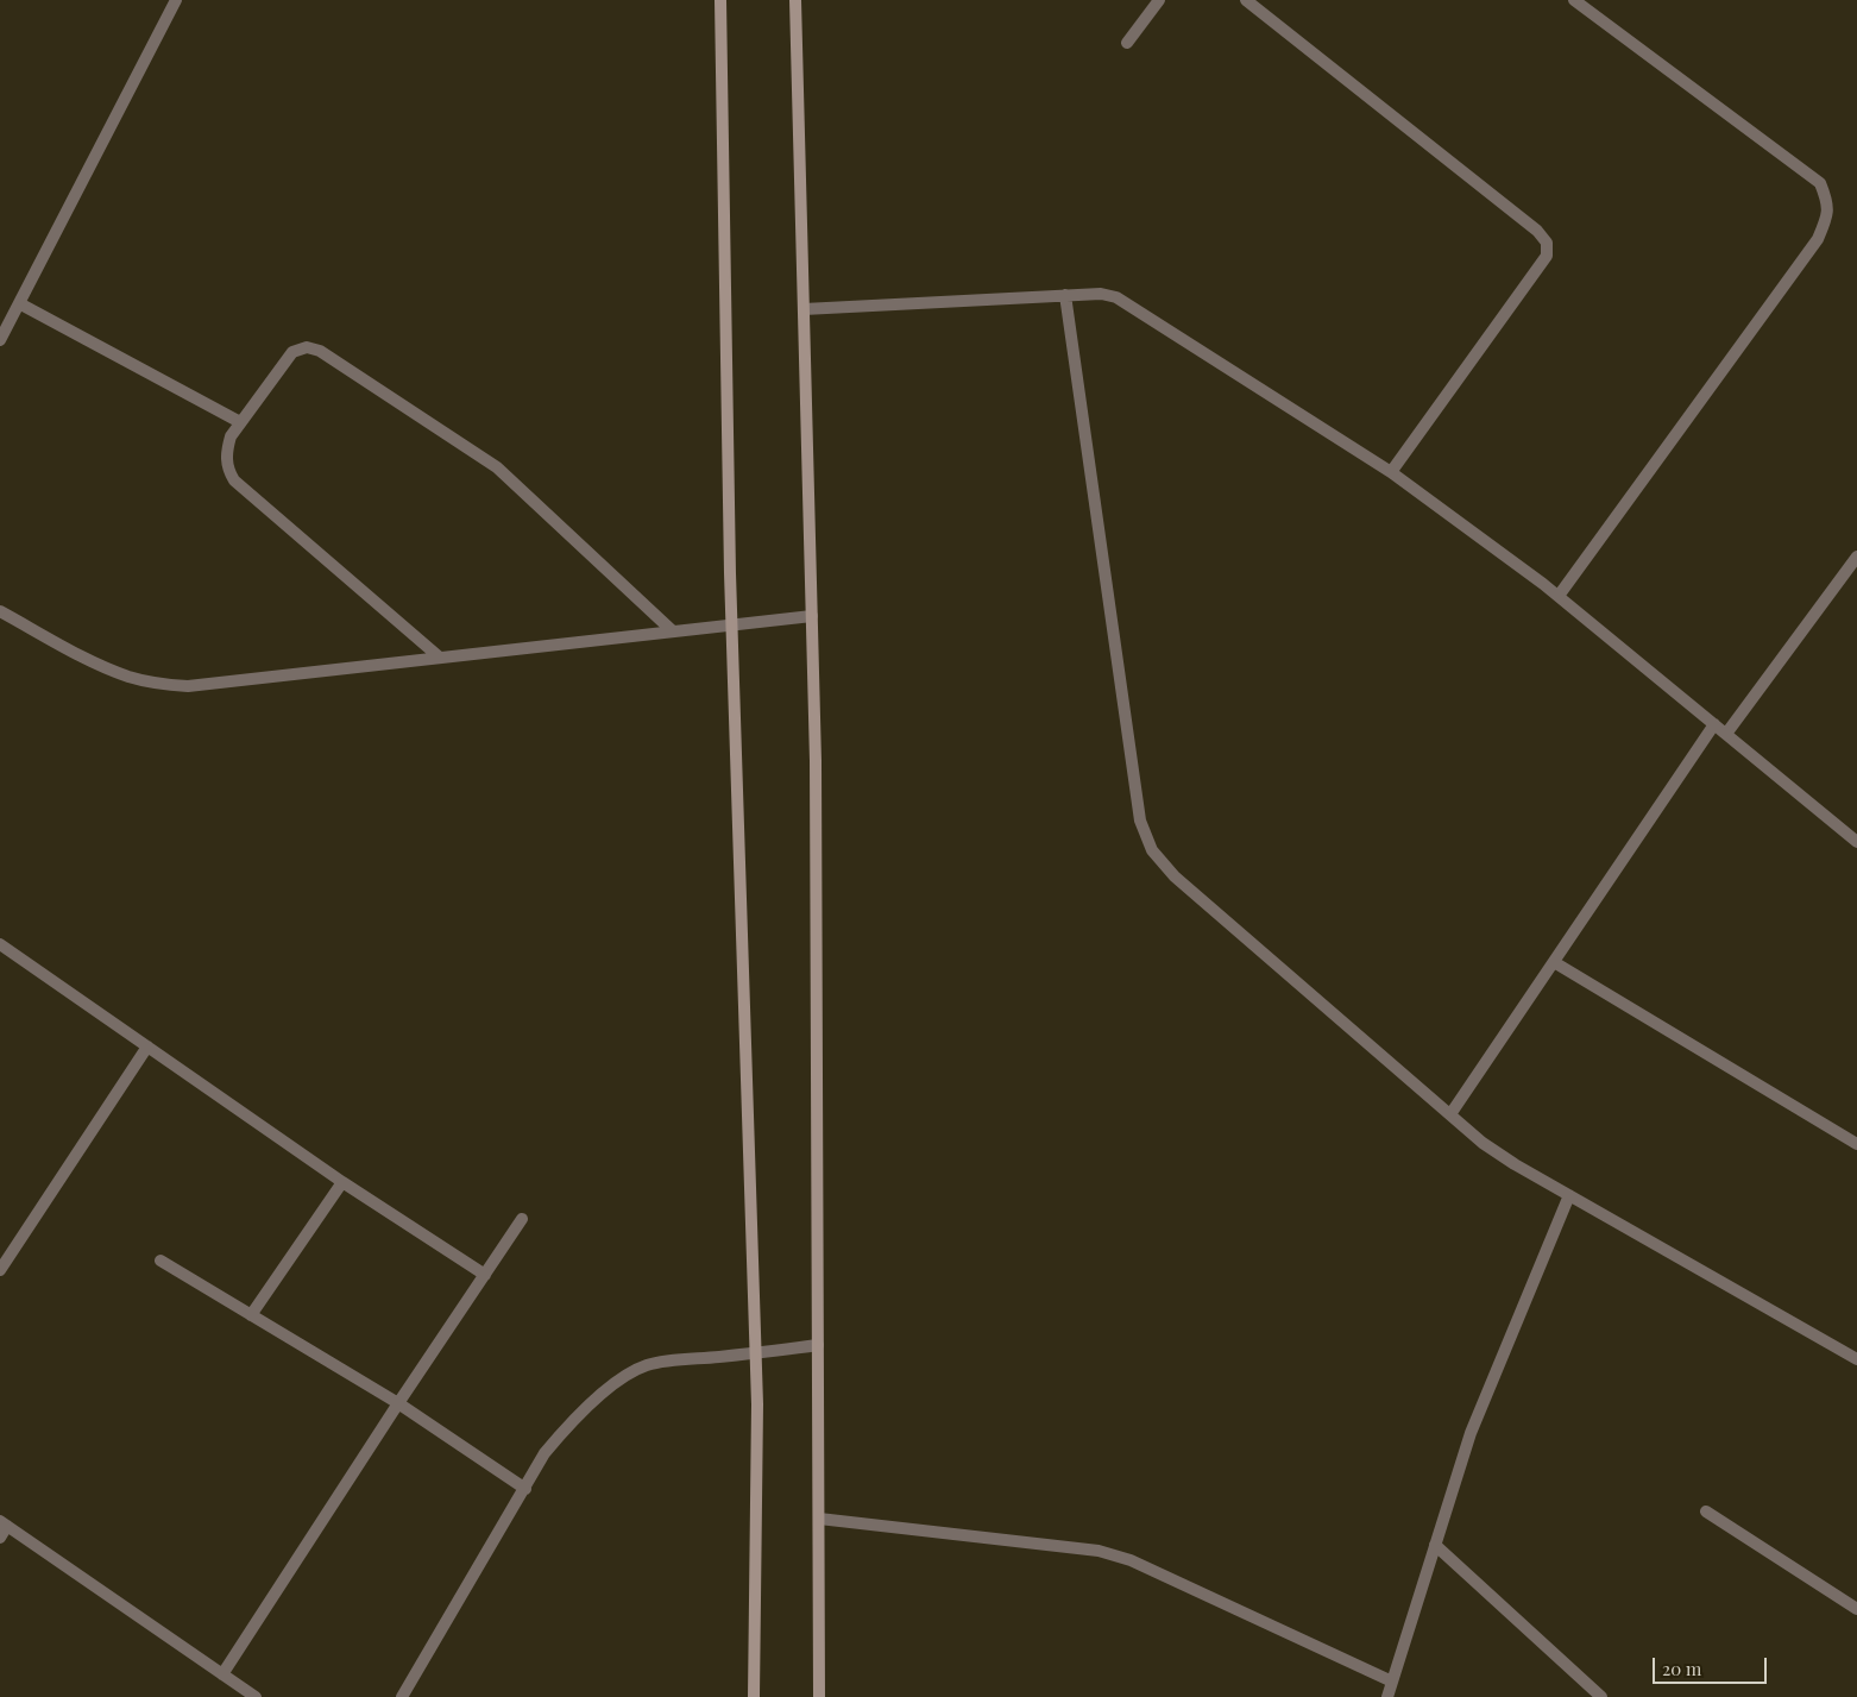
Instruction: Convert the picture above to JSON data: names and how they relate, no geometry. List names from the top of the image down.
{
  "scale_bar": "20 m"
}
